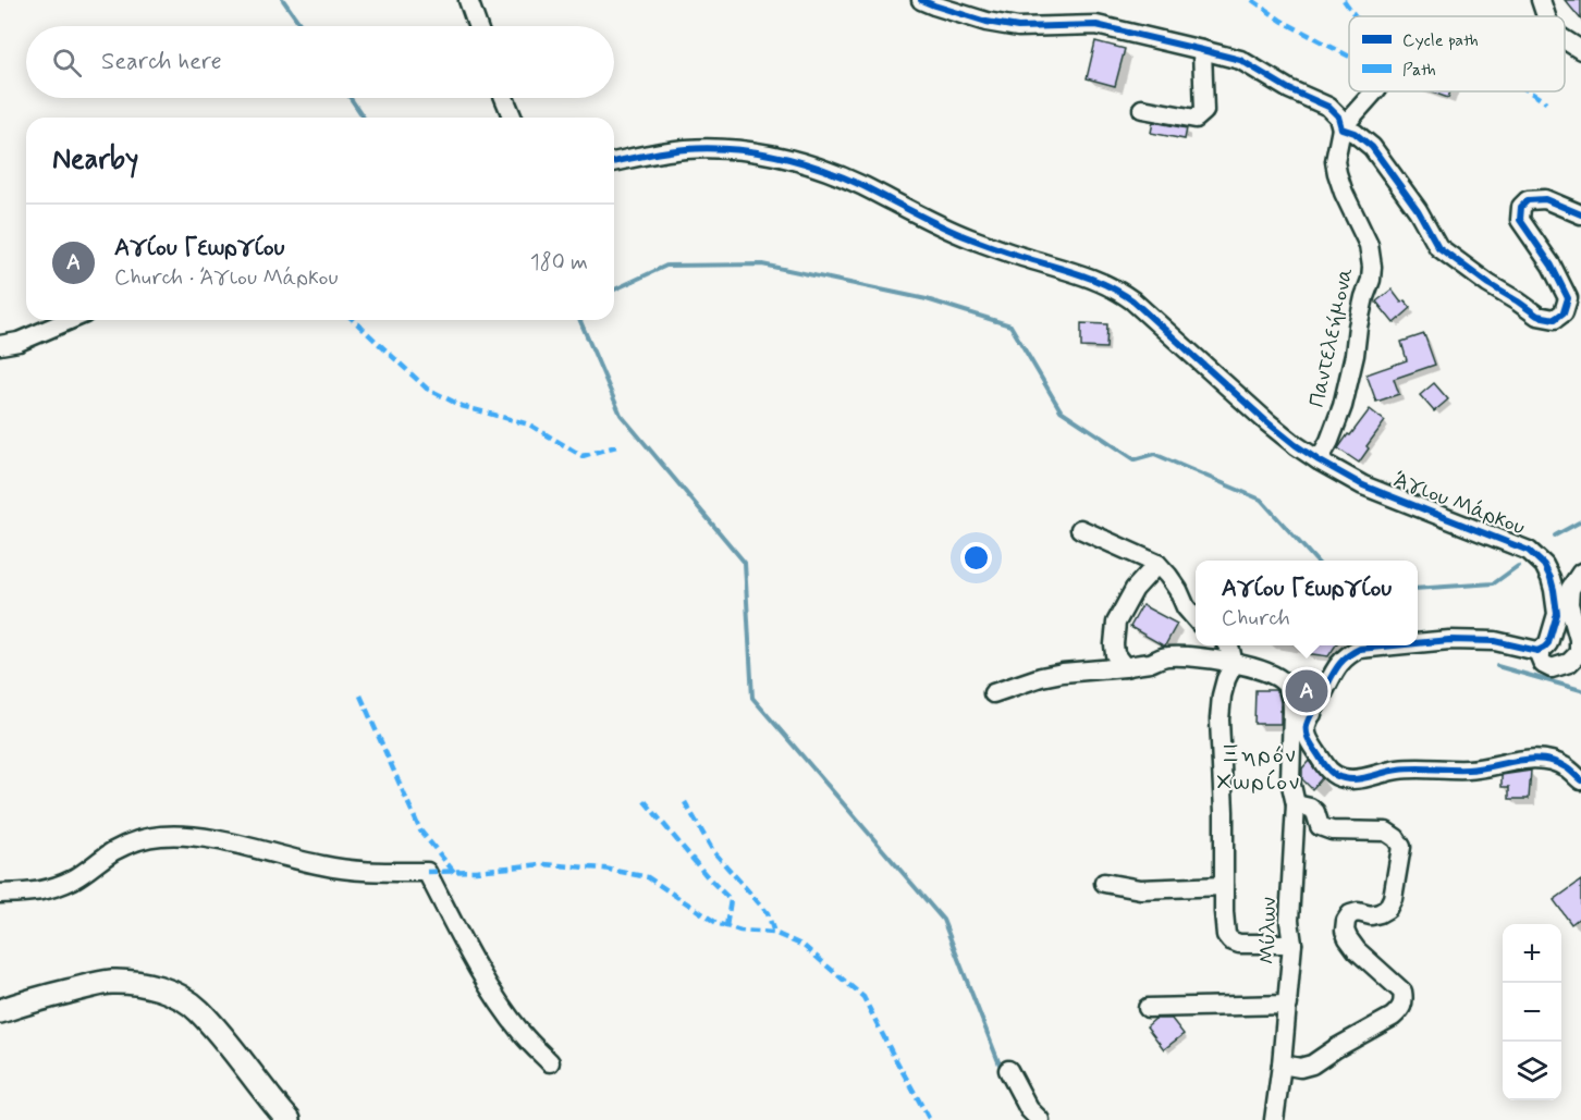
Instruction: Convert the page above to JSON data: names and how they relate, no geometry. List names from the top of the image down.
{
  "streets": {
    "street": ["Παντελεήμονα", "Άγιου Μάρκου", "Μύλων"]
  },
  "crossings": [
    ["Παντελεήμονα", "Άγιου Μάρκου"]
  ],
  "districts": ["Ξηρόν Χωρίον"],
  "legend": ["Cycle path", "Path"],
  "page": {
    "search": "Search here",
    "heading": "Nearby",
    "list": [
      {
        "mark": "A",
        "name": "Αγίου Γεωργίου",
        "note": "Church · Άγιου Μάρκου",
        "value": "180 m"
      }
    ],
    "popup": ["Αγίου Γεωργίου", "Church"],
    "pins": "A",
    "map_buttons": ["+", "−"]
  }
}
